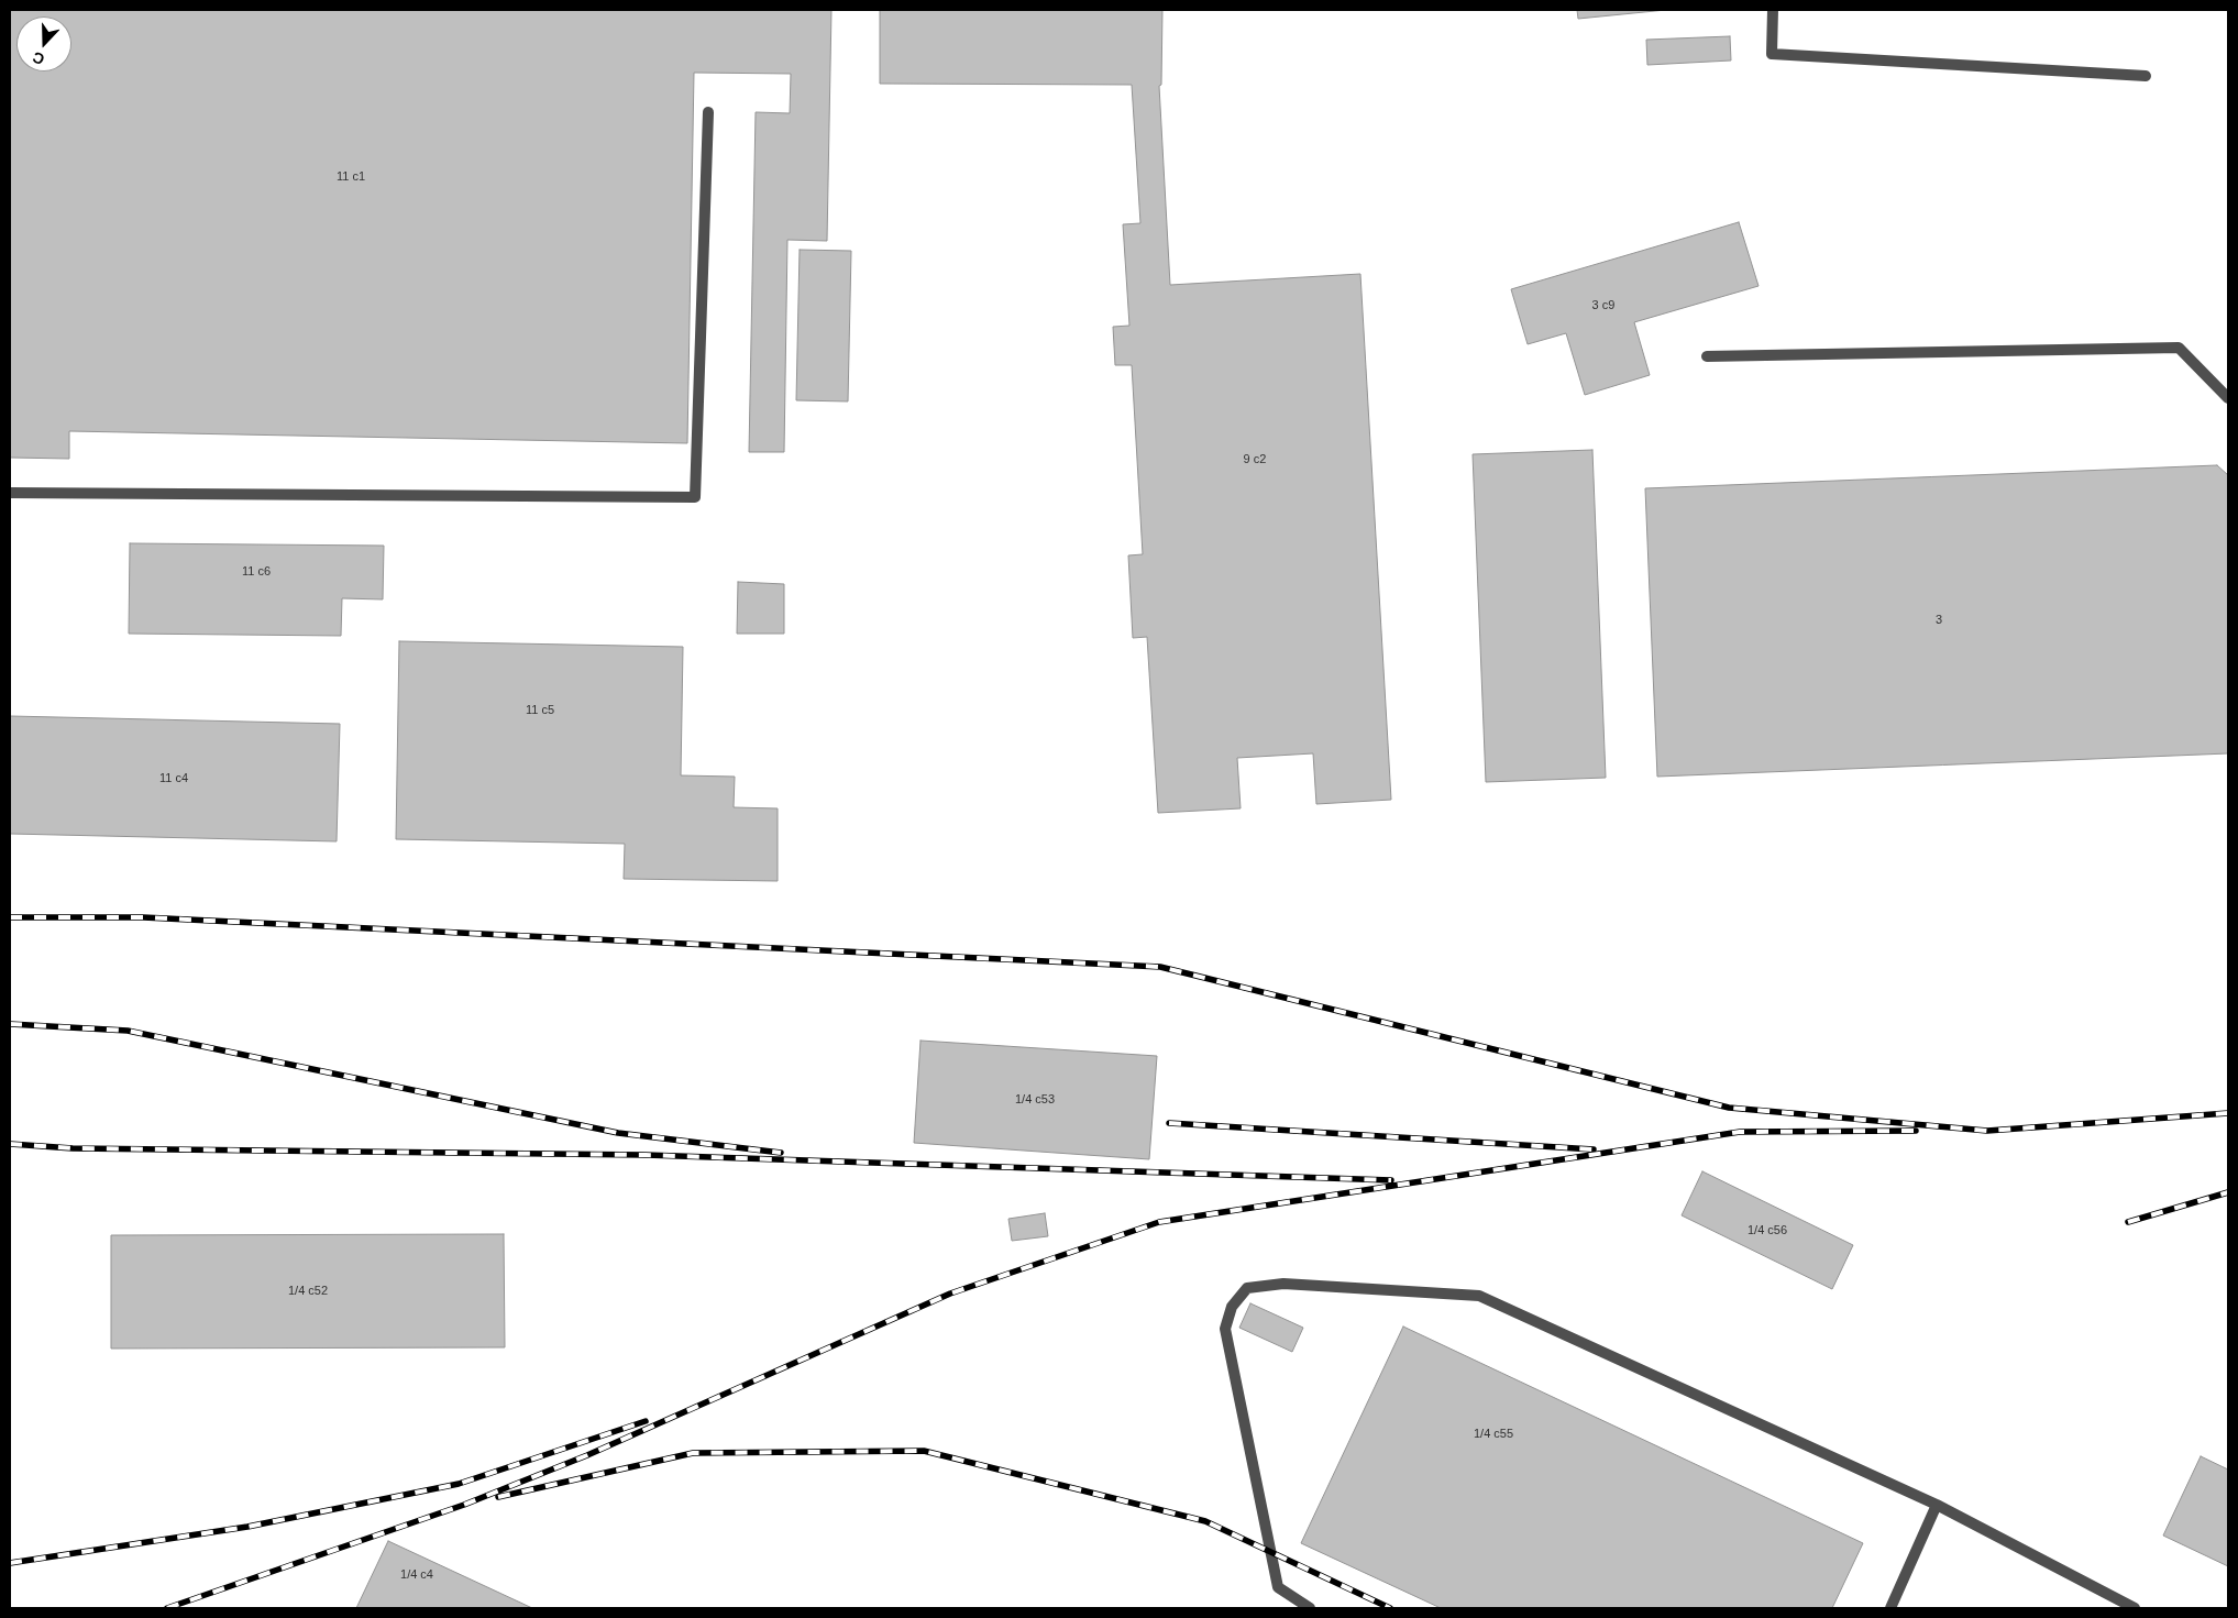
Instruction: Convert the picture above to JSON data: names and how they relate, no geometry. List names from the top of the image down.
{
  "house_numbers": [
    "11 с1",
    "3 с9",
    "9 с2",
    "11 с6",
    "3",
    "11 с5",
    "11 с4",
    "1/4 с53",
    "1/4 с56",
    "1/4 с52",
    "1/4 с55",
    "1/4 c4"
  ],
  "north": "bottom"
}
